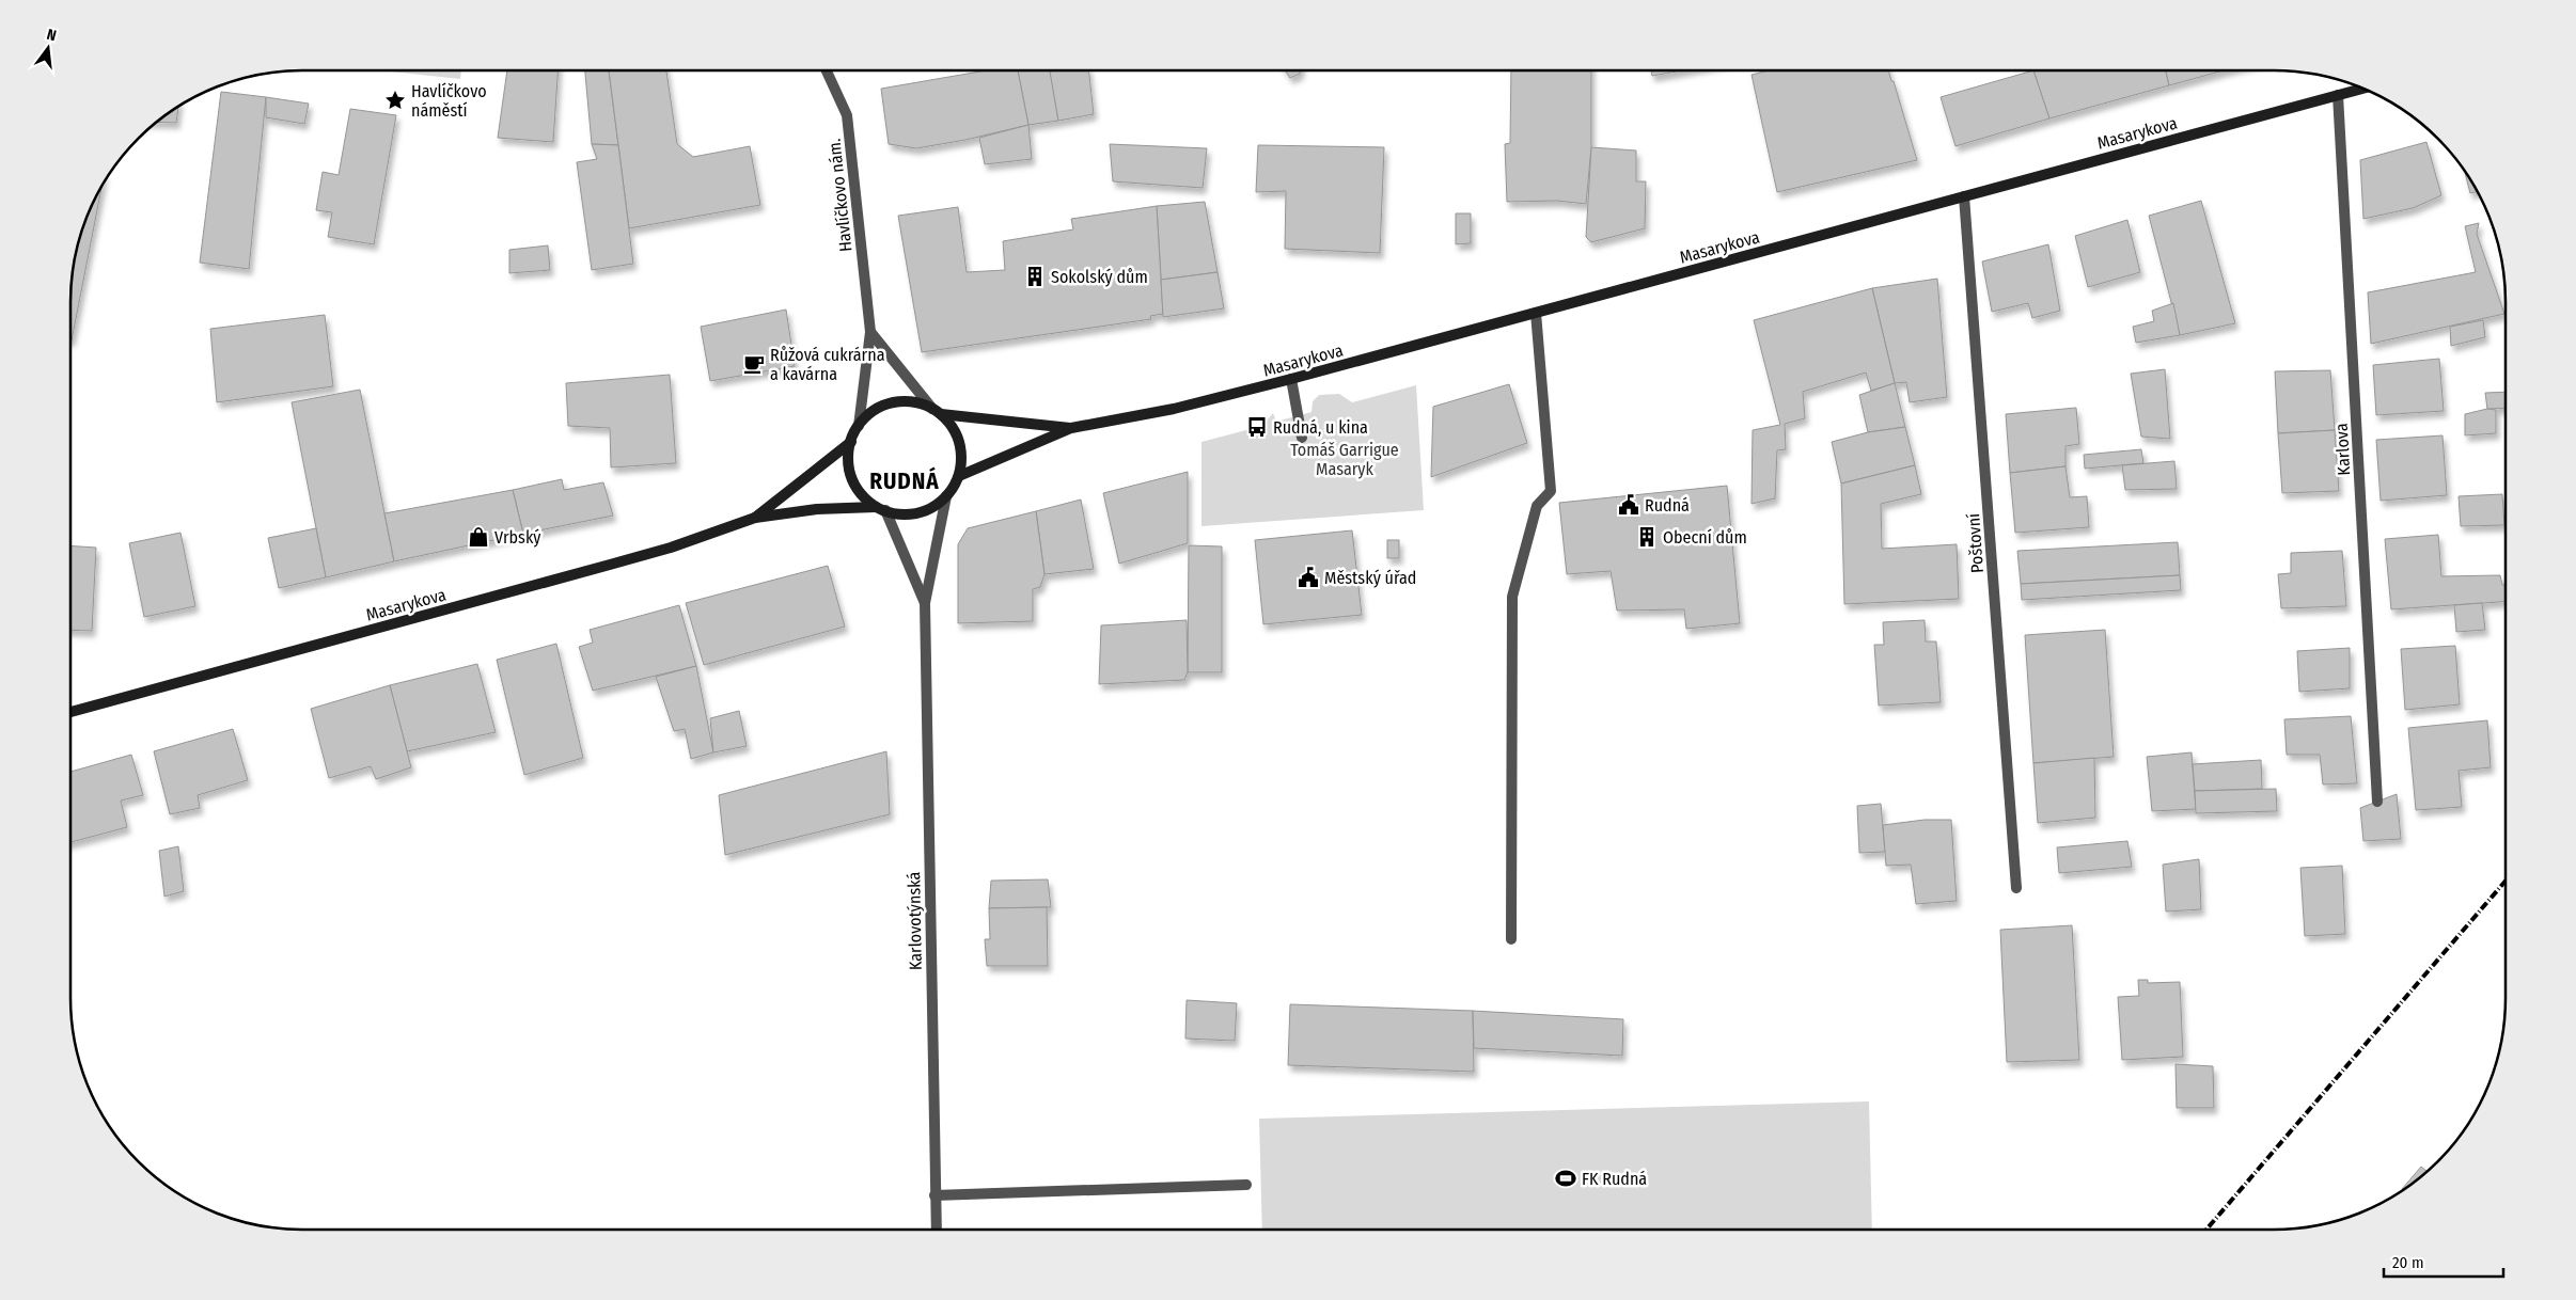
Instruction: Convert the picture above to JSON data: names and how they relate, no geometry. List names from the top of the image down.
{
  "streets": {
    "main road": ["Masarykova"],
    "street": [
      "Havlíčkovo nám.",
      "Karlova",
      "Poštovní",
      "Karlovotýnská"
    ]
  },
  "crossings": [
    ["Masarykova", "Karlova"],
    ["Masarykova", "Poštovní"]
  ],
  "districts": ["RUDNÁ"],
  "parks": ["Tomáš Garrigue Masaryk"],
  "places": {
    "place": ["Havlíčkovo náměstí"],
    "building": ["Sokolský dům", "Obecní dům"],
    "cafe": ["Růžová cukrárna a kavárna"],
    "bus stop": ["Rudná, u kina"],
    "public building": ["Rudná", "Městský úřad"],
    "shop": ["Vrbský"],
    "sports": ["FK Rudná"]
  },
  "scale_bar": "20 m",
  "north": "top"
}
